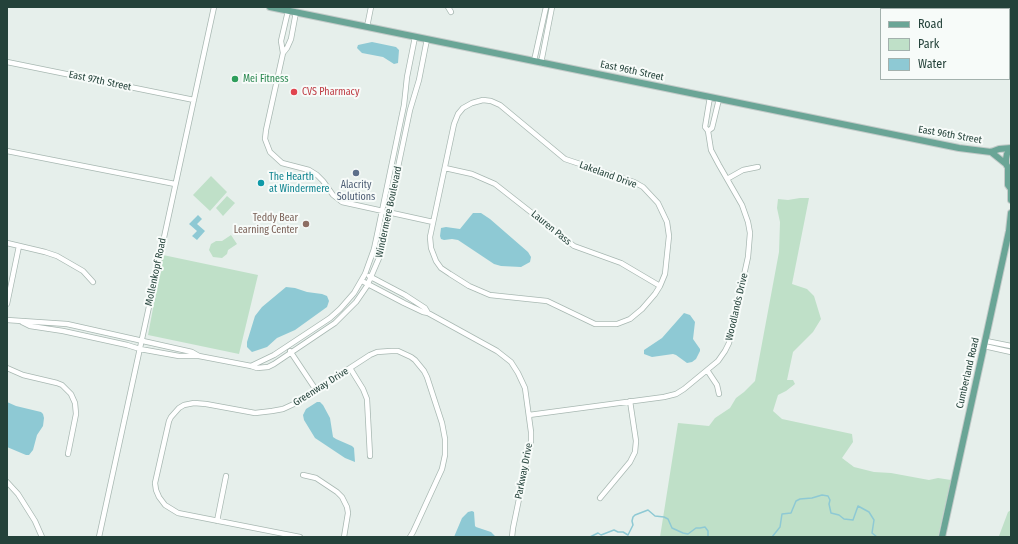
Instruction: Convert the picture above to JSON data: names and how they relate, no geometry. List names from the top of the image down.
{
  "streets": {
    "main road": ["East 96th Street", "Cumberland Road"],
    "street": [
      "East 97th Street",
      "Lakeland Drive",
      "Windermere Boulevard",
      "Lauren Pass",
      "Mollenkopf Road",
      "Woodlands Drive",
      "Greenway Drive",
      "Parkway Drive"
    ]
  },
  "crossings": [
    ["East 96th Street", "Windermere Boulevard"],
    ["East 96th Street", "Woodlands Drive"],
    ["East 97th Street", "Mollenkopf Road"],
    ["Lakeland Drive", "Lauren Pass"],
    ["Windermere Boulevard", "Mollenkopf Road"],
    ["Windermere Boulevard", "Parkway Drive"],
    ["Woodlands Drive", "Parkway Drive"]
  ],
  "places": [
    "Mei Fitness",
    "CVS Pharmacy",
    "Alacrity Solutions",
    "The Hearth at Windermere",
    "Teddy Bear Learning Center"
  ],
  "legend": ["Road", "Park", "Water"]
}
